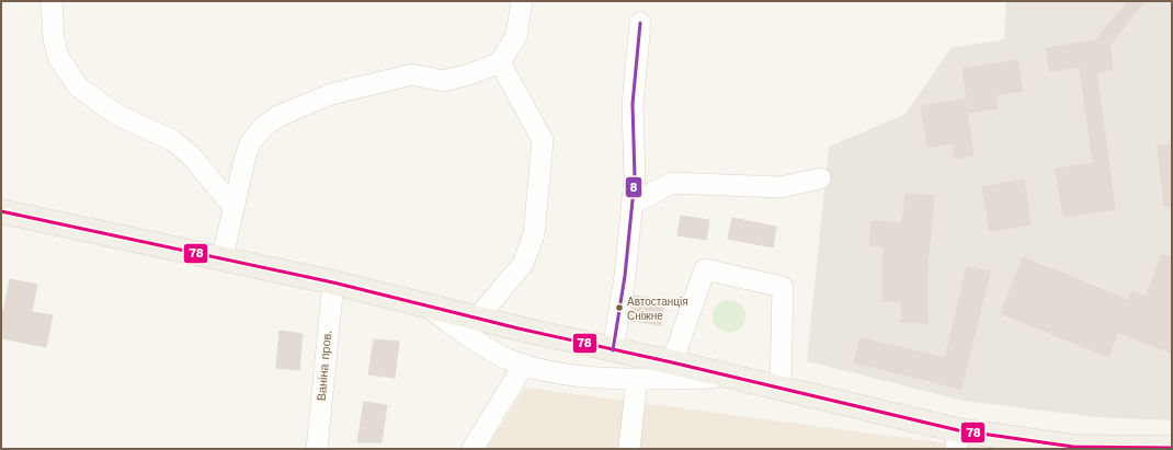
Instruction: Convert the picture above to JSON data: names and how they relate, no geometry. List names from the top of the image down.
{
  "streets": {
    "street": ["Ваніна пров."]
  },
  "places": ["Автостанція Сніжне"],
  "lines": ["transit line 8", "transit line 78"]
}
